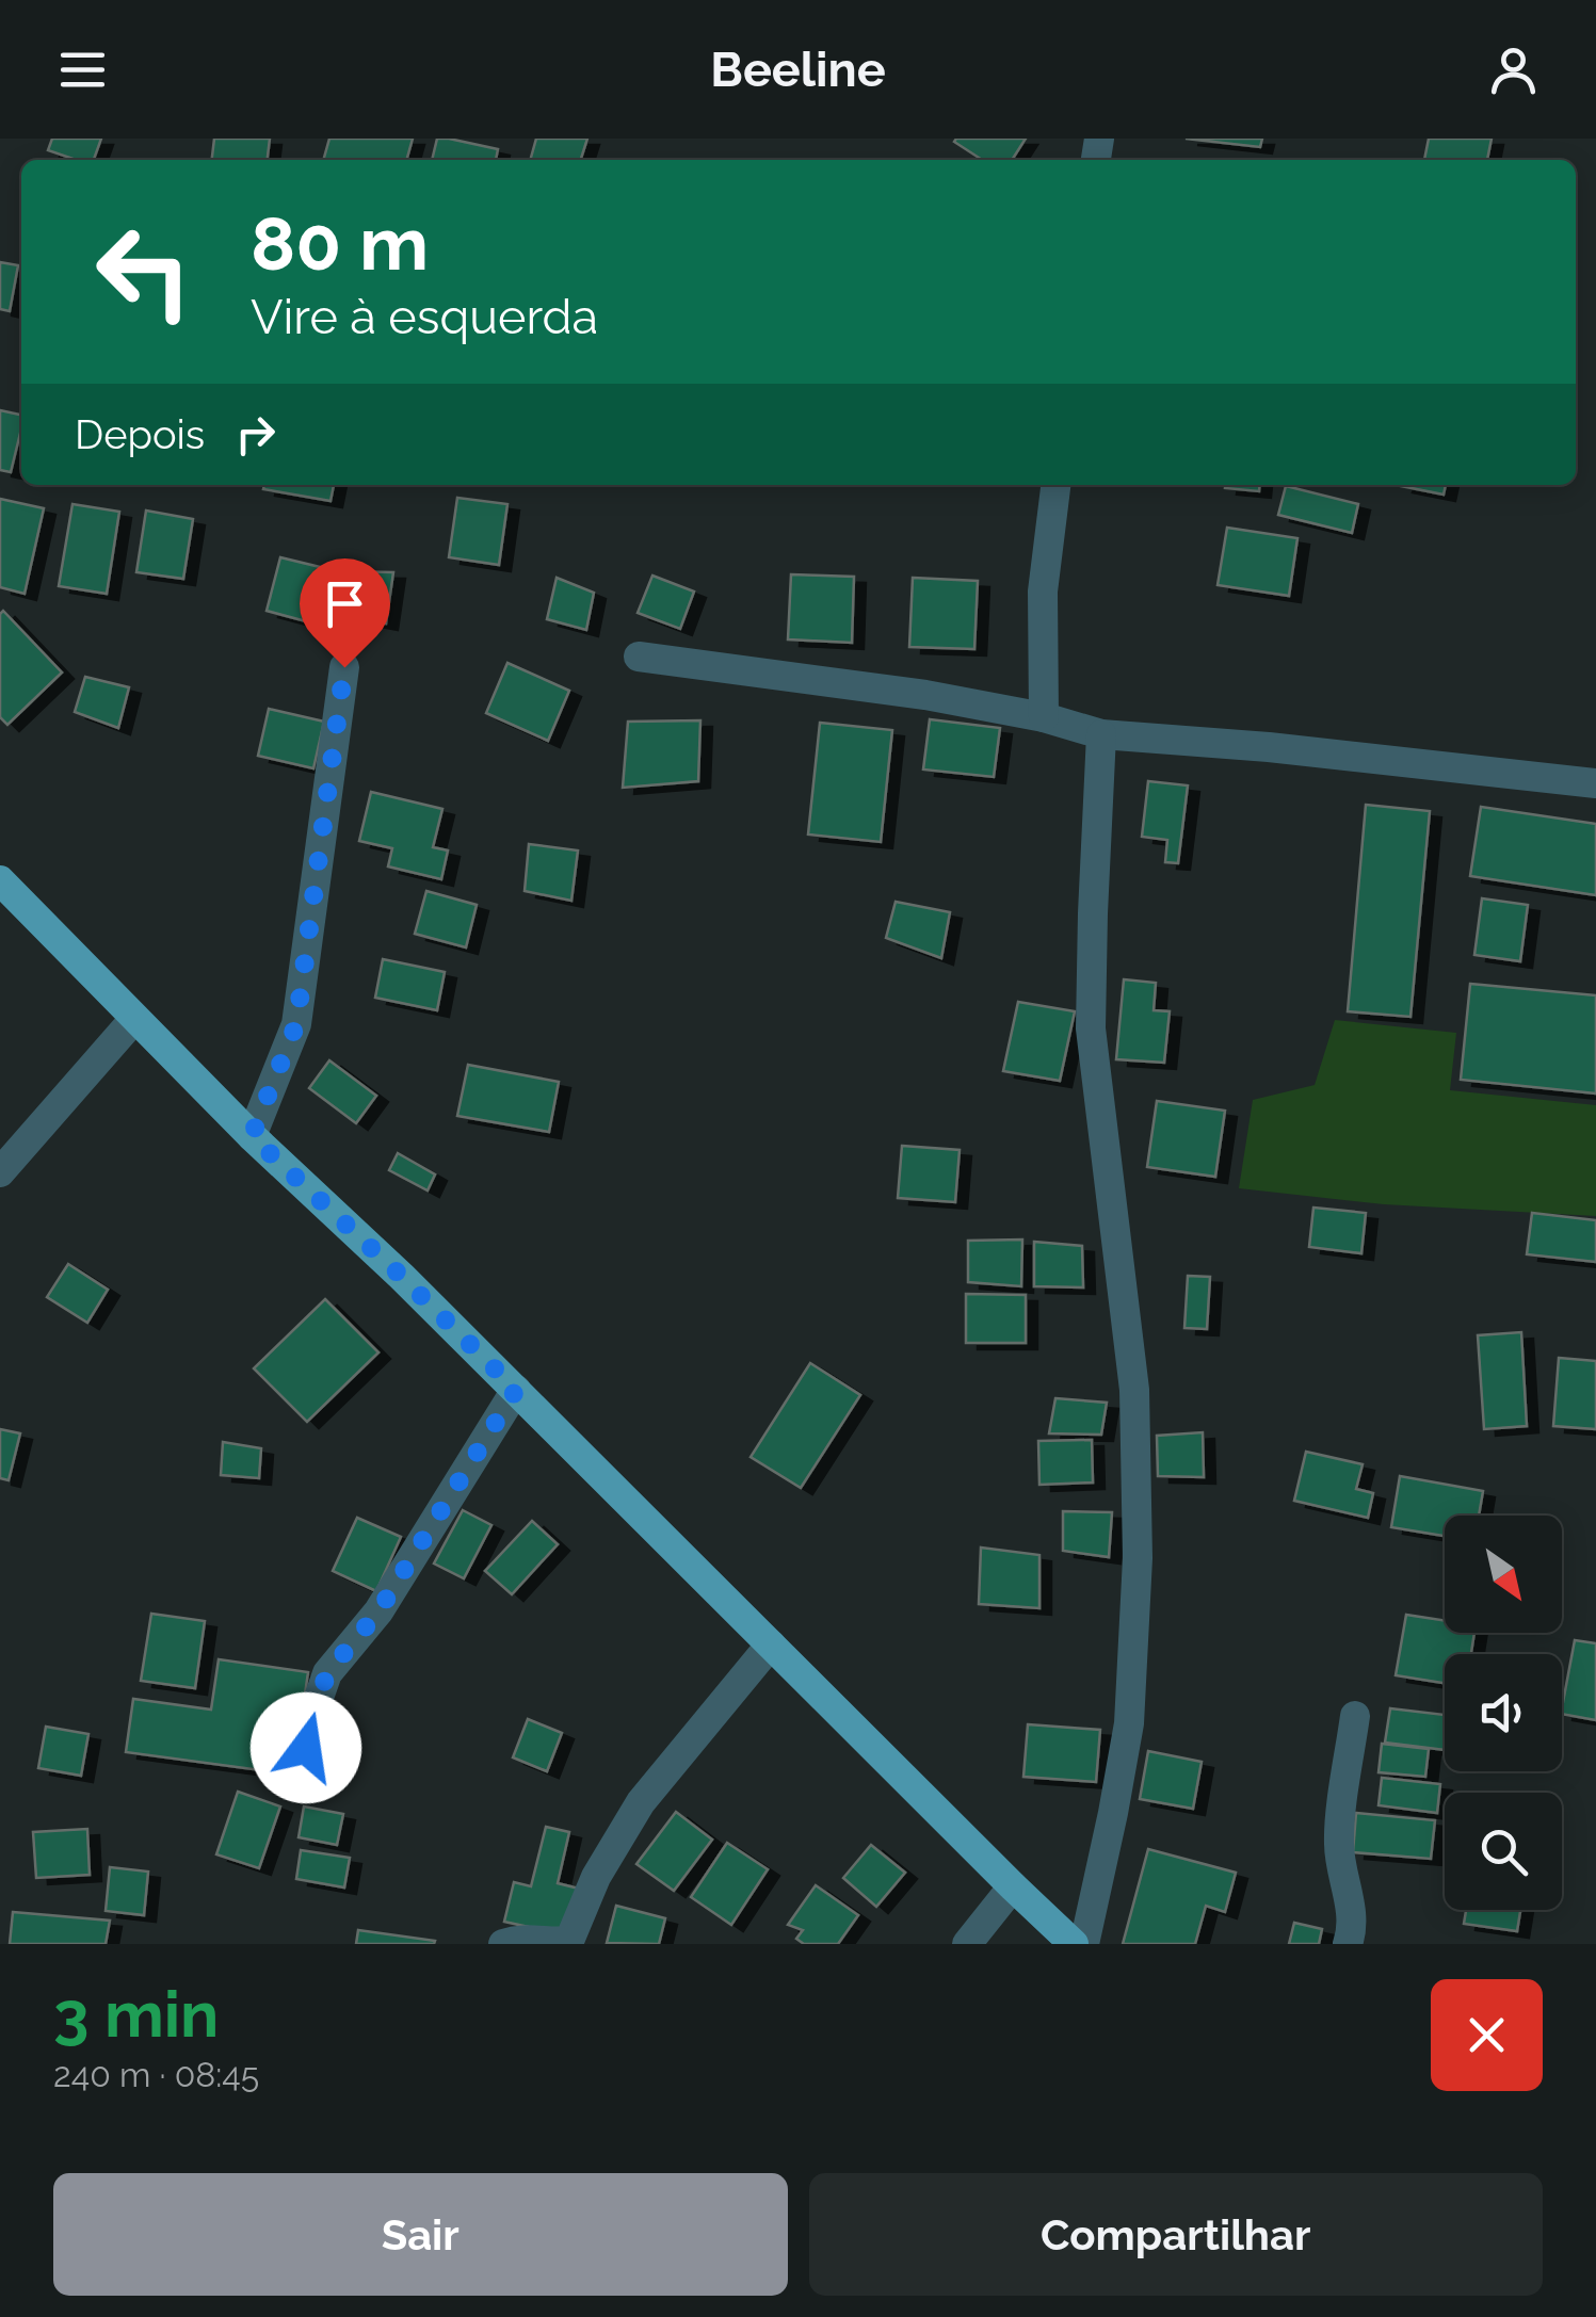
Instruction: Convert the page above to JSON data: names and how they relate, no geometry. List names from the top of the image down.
{
  "north": "bottom right",
  "page": {
    "header": "Beeline",
    "turn": ["80 m", "Vire à esquerda"],
    "then": "Depois",
    "heading": ["3 min", "240 m · 08:45"],
    "buttons": ["Sair", "Compartilhar"]
  }
}
